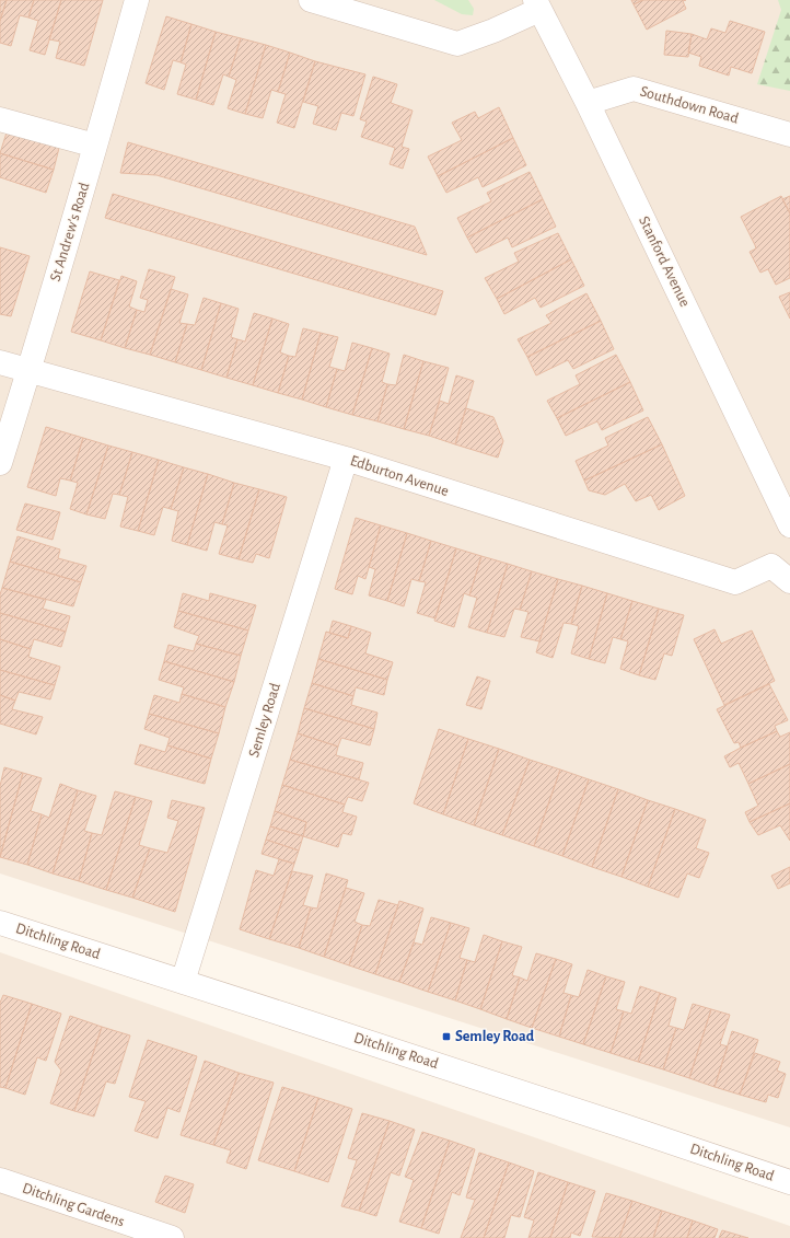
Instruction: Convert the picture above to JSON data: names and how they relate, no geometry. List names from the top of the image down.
{
  "streets": {
    "street": [
      "Southdown Road",
      "St Andrew's Road",
      "Stanford Avenue",
      "Edburton Avenue",
      "Semley Road",
      "Ditchling Road",
      "Ditchling Gardens"
    ]
  },
  "crossings": [
    ["Southdown Road", "Stanford Avenue"],
    ["St Andrew's Road", "Edburton Avenue"],
    ["Edburton Avenue", "Semley Road"],
    ["Semley Road", "Ditchling Road"]
  ],
  "places": {
    "transit": ["Semley Road"]
  }
}
